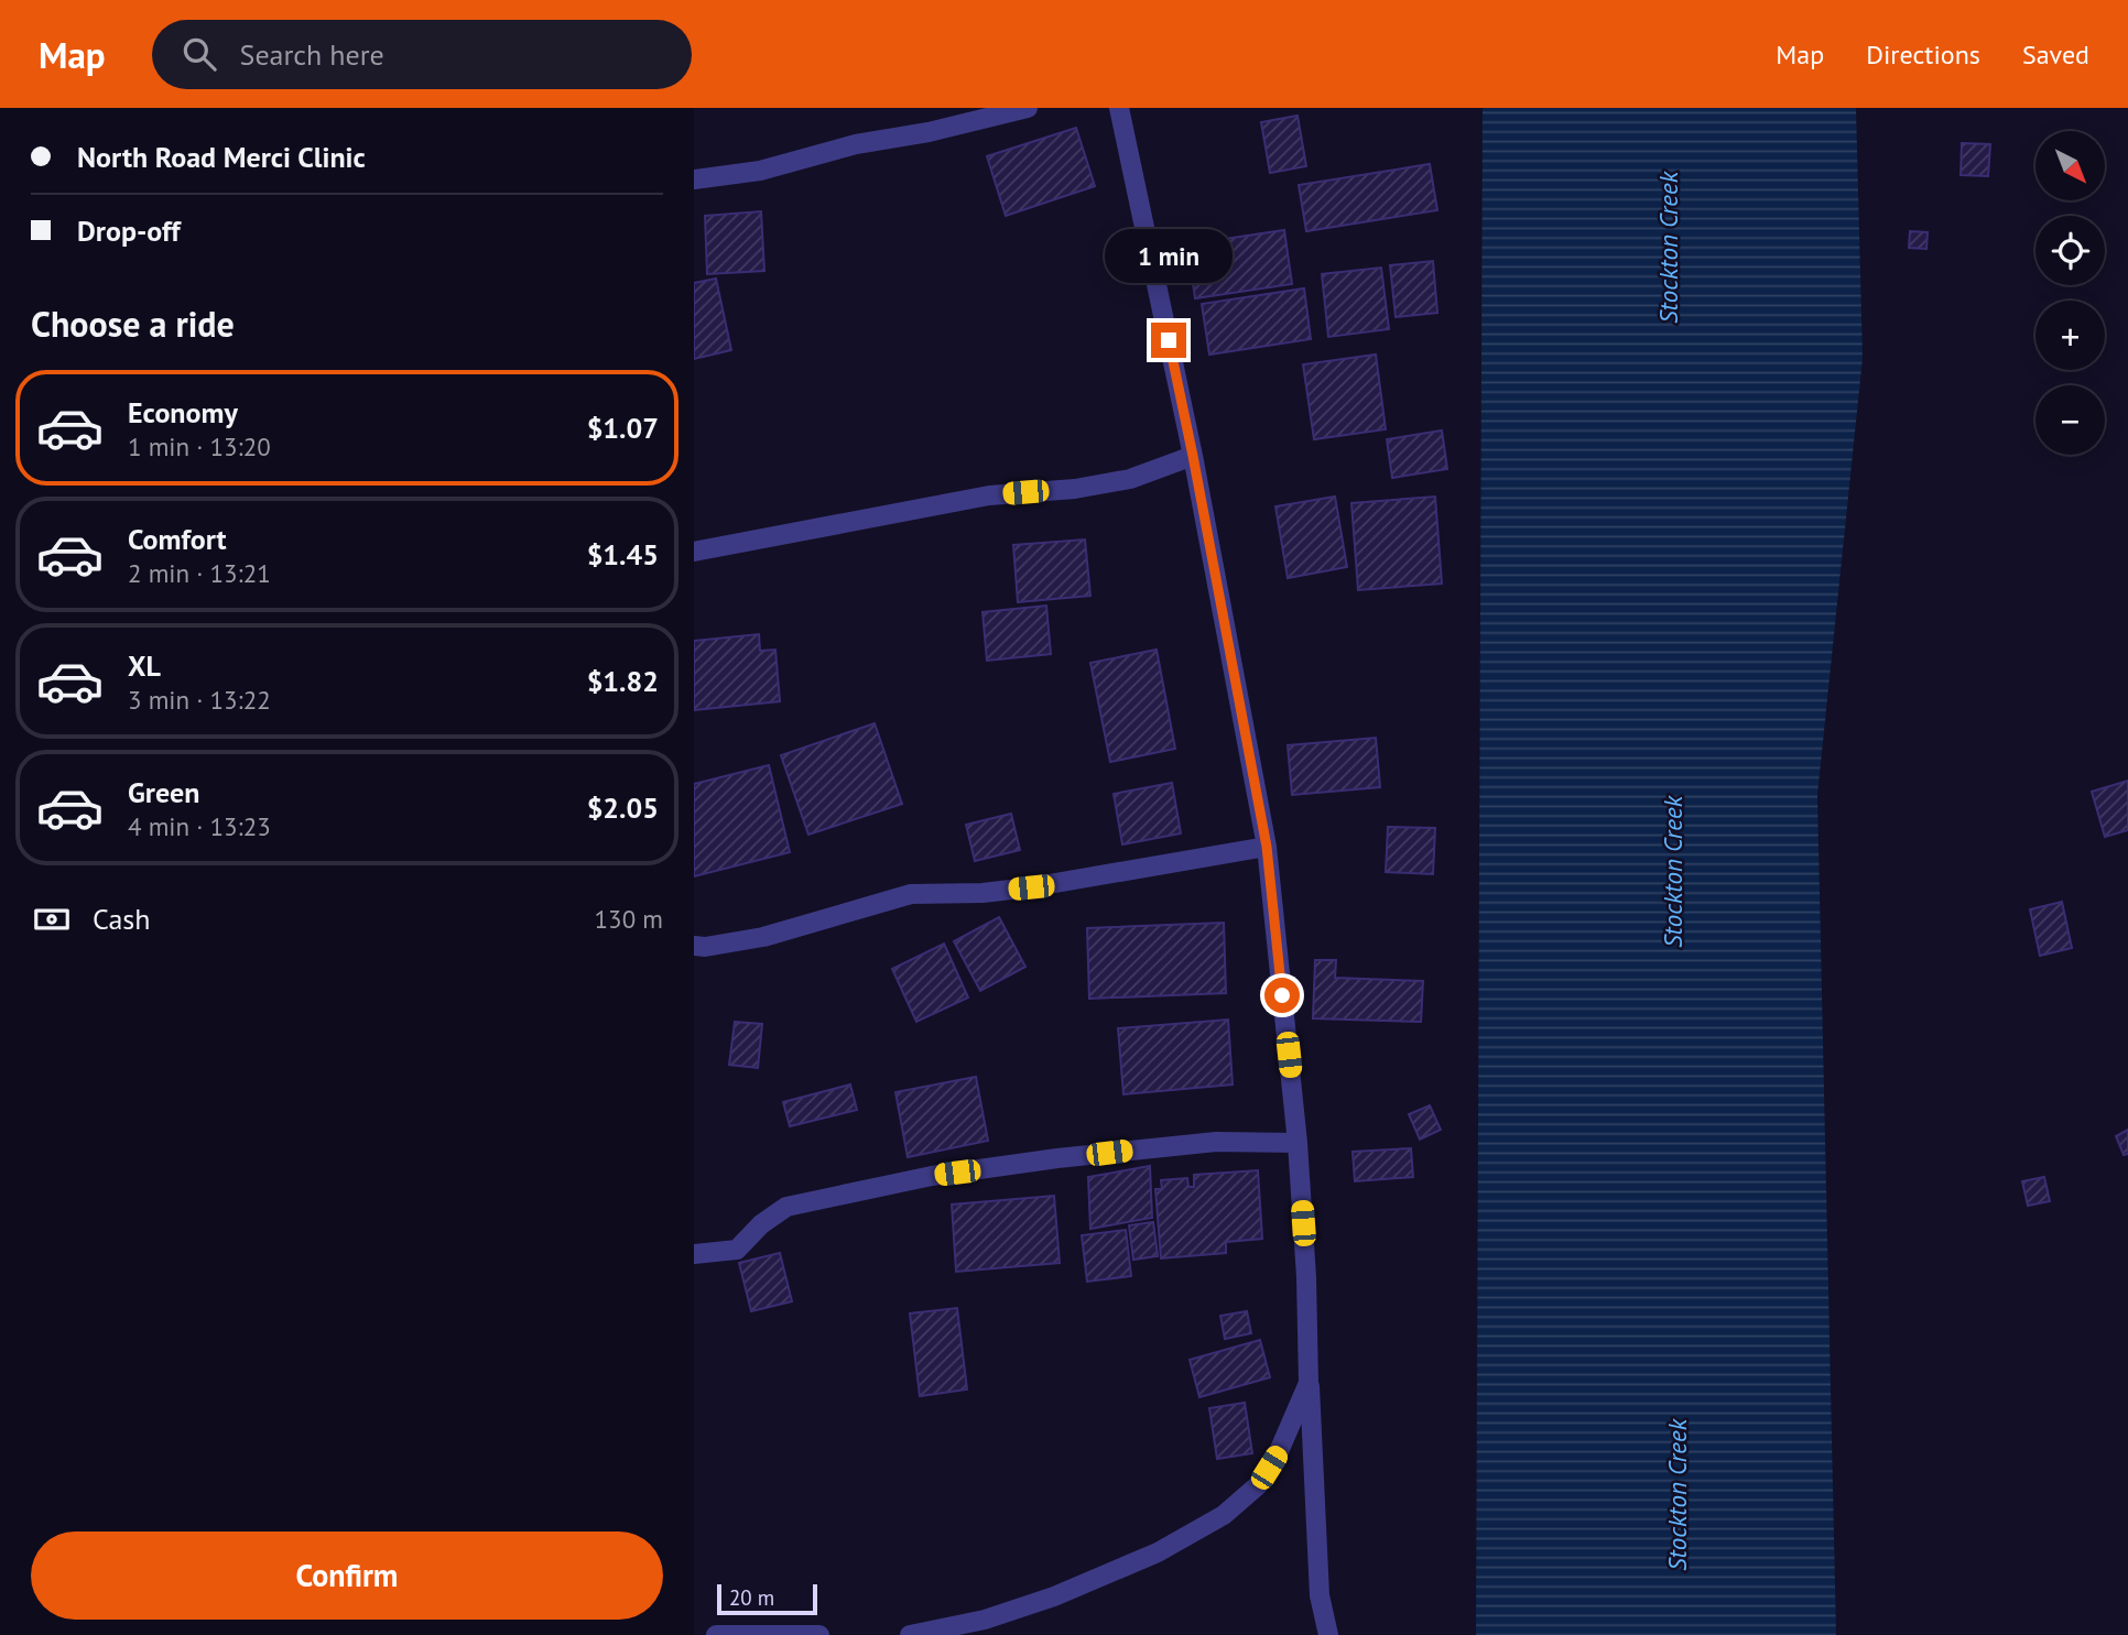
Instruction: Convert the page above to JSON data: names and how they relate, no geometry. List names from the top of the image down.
{
  "water": ["Stockton Creek"],
  "scale_bar": "20 m",
  "north": "bottom right",
  "page": {
    "header": "Map",
    "search": "Search here",
    "nav": ["Map", "Directions", "Saved"],
    "banner": ["North Road Merci Clinic", "Drop-off"],
    "map_buttons": ["+", "−"],
    "bubble": "1 min",
    "heading": "Choose a ride",
    "list": [
      {
        "name": "Economy",
        "note": "1 min · 13:20",
        "value": "$1.07"
      },
      {
        "name": "Comfort",
        "note": "2 min · 13:21",
        "value": "$1.45"
      },
      {
        "name": "XL",
        "note": "3 min · 13:22",
        "value": "$1.82"
      },
      {
        "name": "Green",
        "note": "4 min · 13:23",
        "value": "$2.05"
      }
    ],
    "pay": ["Cash", "130 m"],
    "buttons": "Confirm",
    "scale": "20 m"
  }
}
